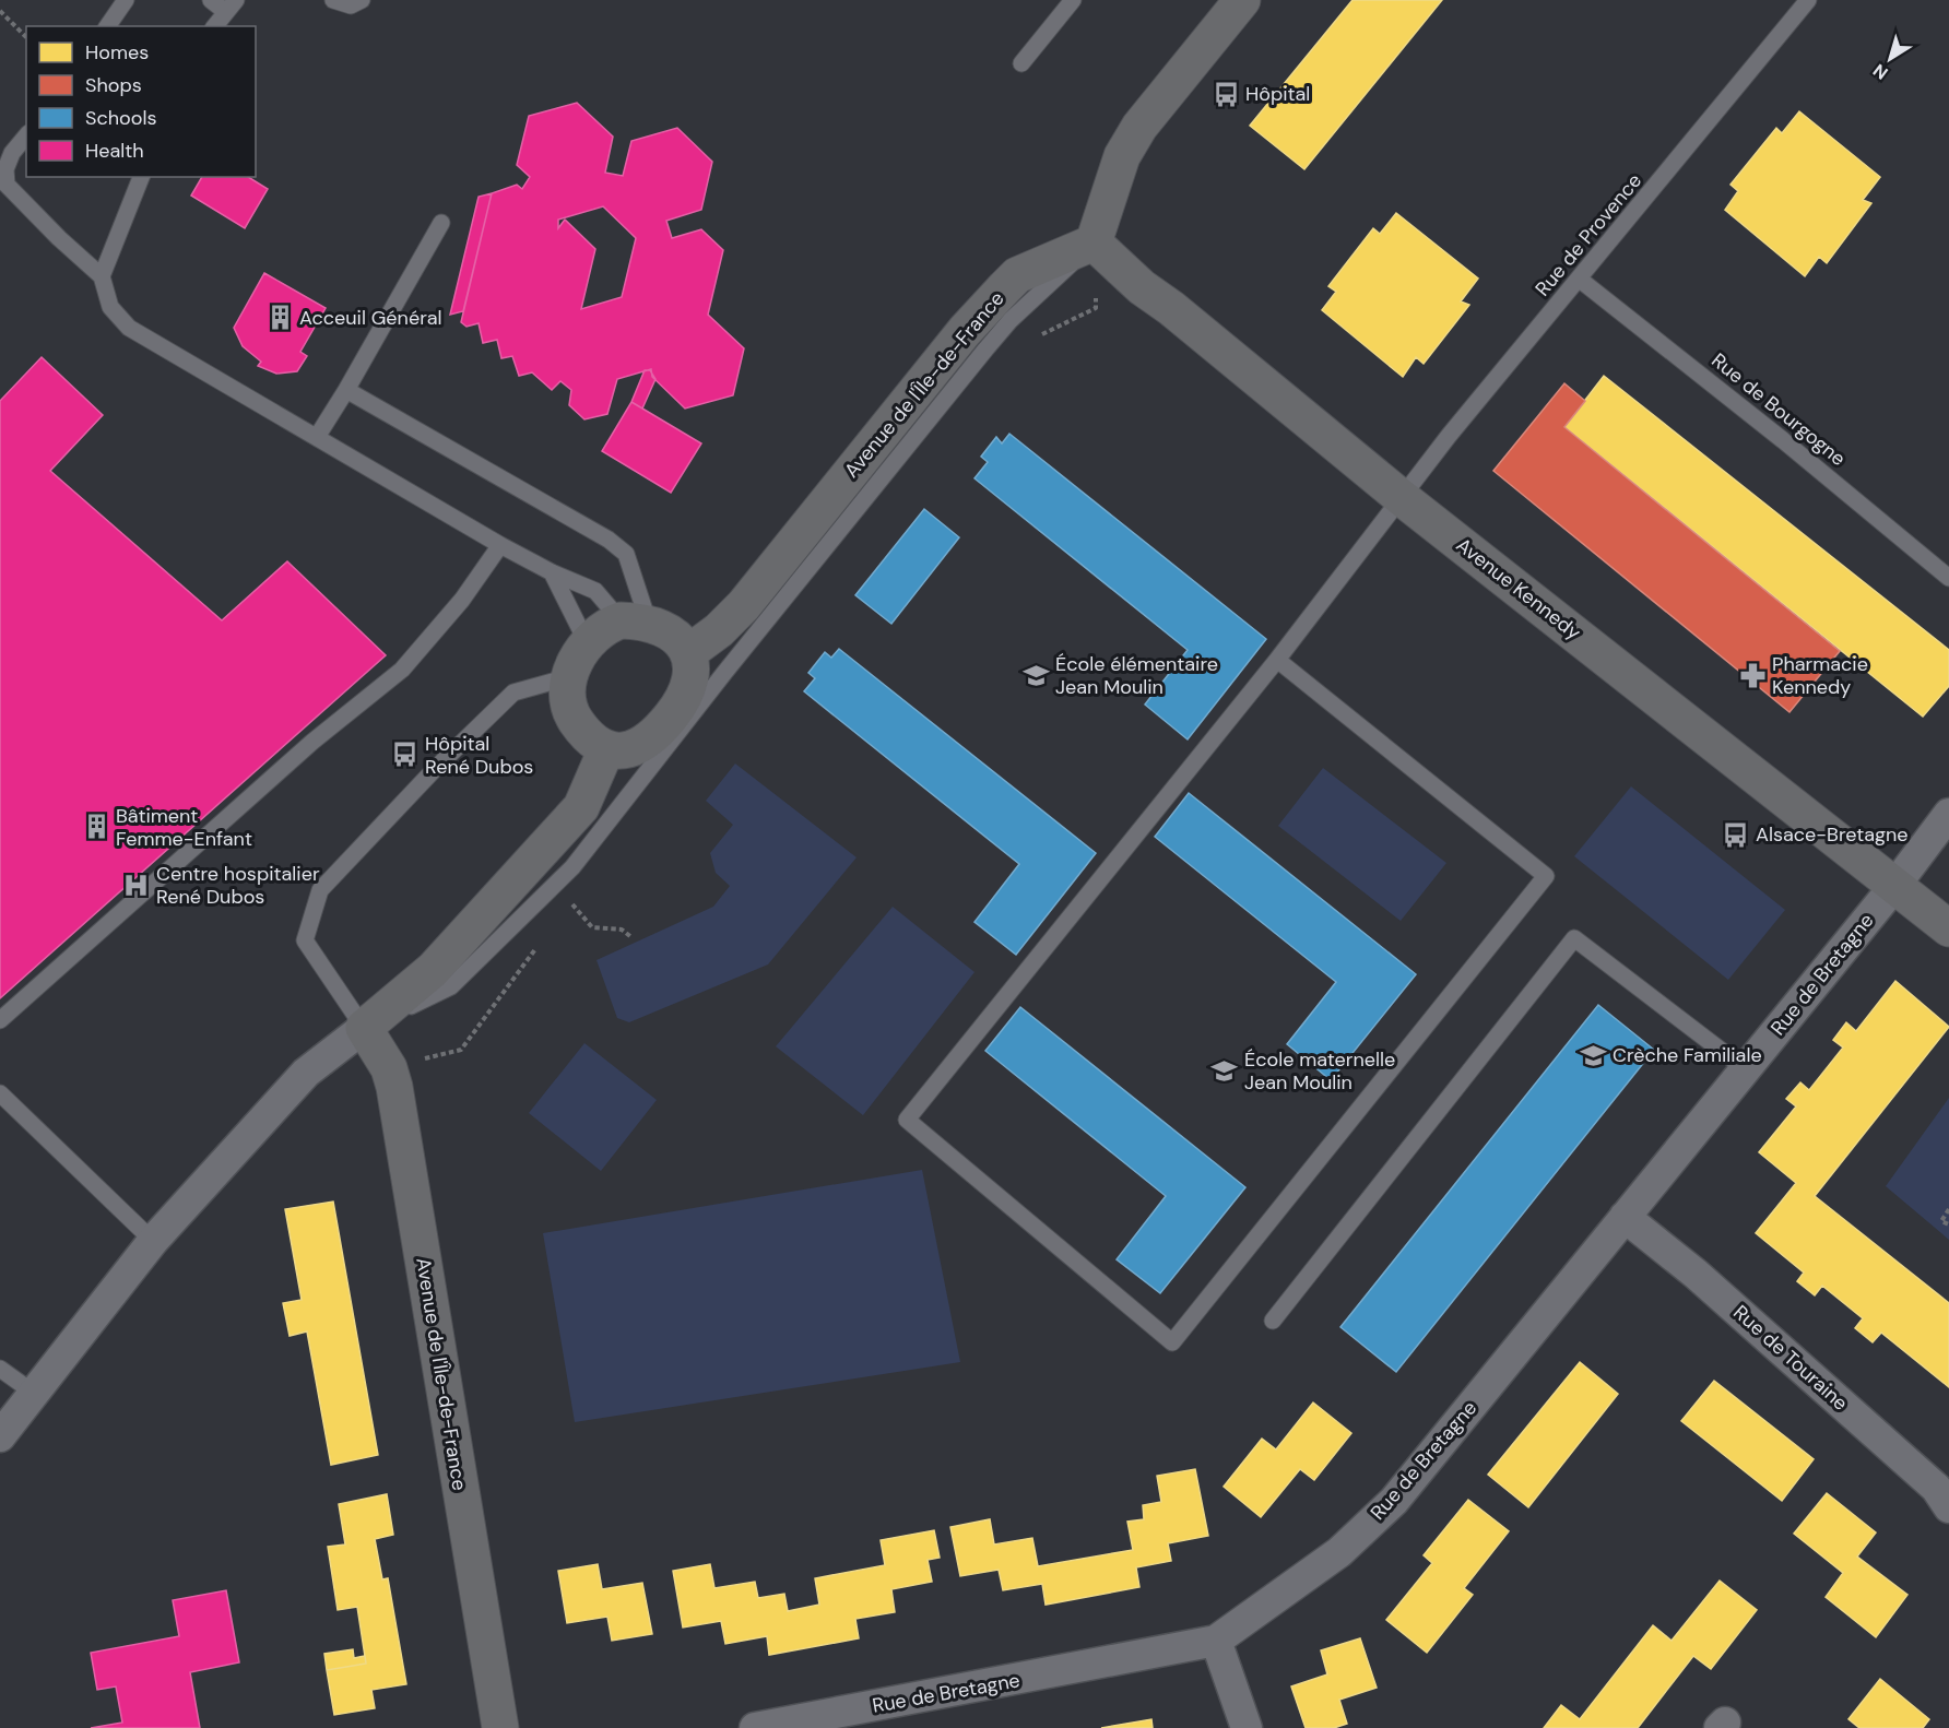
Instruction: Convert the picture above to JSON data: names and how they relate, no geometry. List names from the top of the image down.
{
  "streets": {
    "street": [
      "Avenue de l'Île-de-France",
      "Avenue Kennedy",
      "Rue de Bretagne",
      "Rue de Touraine"
    ],
    "lane": ["Rue de Provence", "Rue de Bourgogne"]
  },
  "crossings": [
    ["Rue de Provence", "Rue de Bourgogne"],
    ["Rue de Provence", "Avenue Kennedy"],
    ["Avenue de l'Île-de-France", "Avenue Kennedy"],
    ["Avenue Kennedy", "Rue de Bretagne"],
    ["Rue de Bretagne", "Rue de Touraine"]
  ],
  "places": {
    "bus stop": ["Hôpital", "Hôpital René Dubos", "Alsace-Bretagne"],
    "building": ["Acceuil Général", "Bâtiment Femme-Enfant"],
    "school or university": ["École élémentaire Jean Moulin", "Crèche Familiale", "École maternelle Jean Moulin"],
    "pharmacy": ["Pharmacie Kennedy"],
    "hospital": ["Centre hospitalier René Dubos"]
  },
  "legend": [
    "Homes",
    "Shops",
    "Schools",
    "Health"
  ],
  "north": "bottom left"
}
